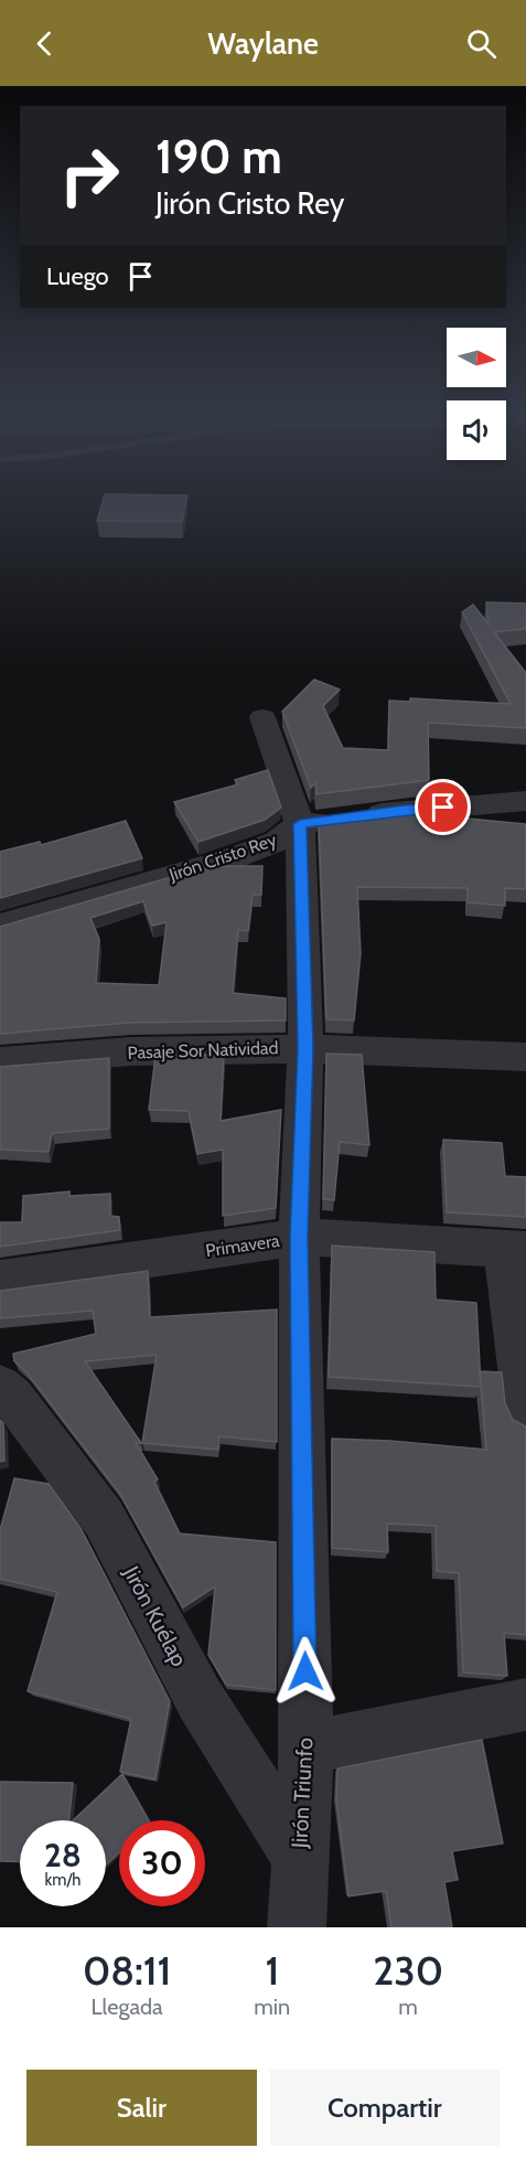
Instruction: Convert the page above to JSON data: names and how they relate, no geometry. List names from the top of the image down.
{
  "streets": {
    "street": [
      "Jirón Cristo Rey",
      "Pasaje Sor Natividad",
      "Primavera",
      "Jirón Kuélap",
      "Jirón Triunfo"
    ]
  },
  "crossings": [
    ["Jirón Cristo Rey", "Jirón Triunfo"],
    ["Pasaje Sor Natividad", "Jirón Triunfo"],
    ["Primavera", "Jirón Triunfo"],
    ["Jirón Kuélap", "Jirón Triunfo"]
  ],
  "north": "right",
  "page": {
    "header": "Waylane",
    "turn": ["190 m", "Jirón Cristo Rey"],
    "then": "Luego",
    "speed": "28 km/h",
    "limit": "30",
    "eta": [
      "08:11",
      "Llegada",
      "1",
      "min",
      "230",
      "m"
    ],
    "buttons": ["Salir", "Compartir"]
  }
}
